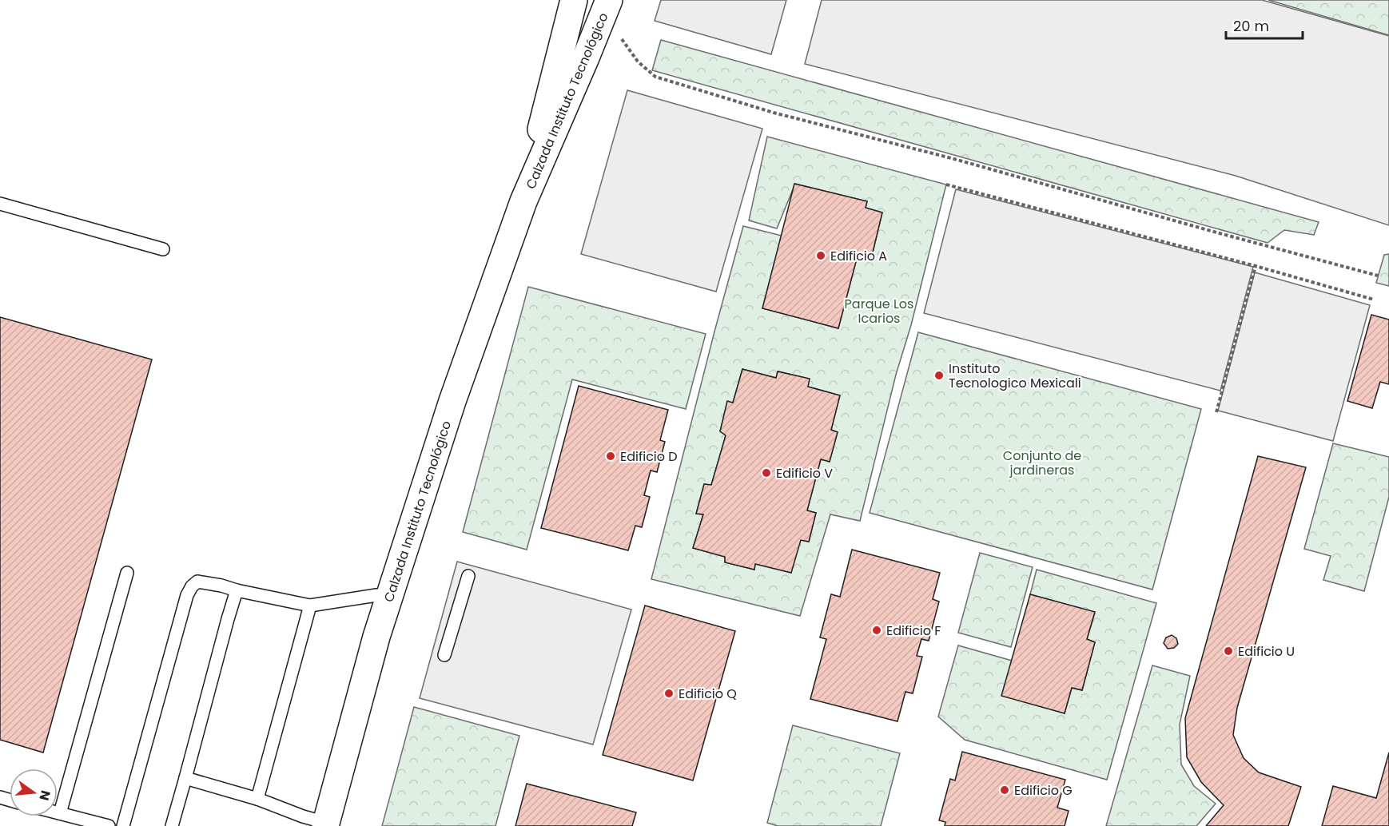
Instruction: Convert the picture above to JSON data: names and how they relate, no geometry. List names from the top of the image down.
{
  "streets": {
    "street": ["Calzada Instituto Tecnológico"]
  },
  "parks": ["Parque Los Icarios", "Conjunto de jardineras"],
  "places": [
    "Edificio A",
    "Instituto Tecnologico Mexicali",
    "Edificio D",
    "Edificio V",
    "Edificio F",
    "Edificio U",
    "Edificio Q",
    "Edificio G"
  ],
  "scale_bar": "20 m",
  "north": "right"
}
